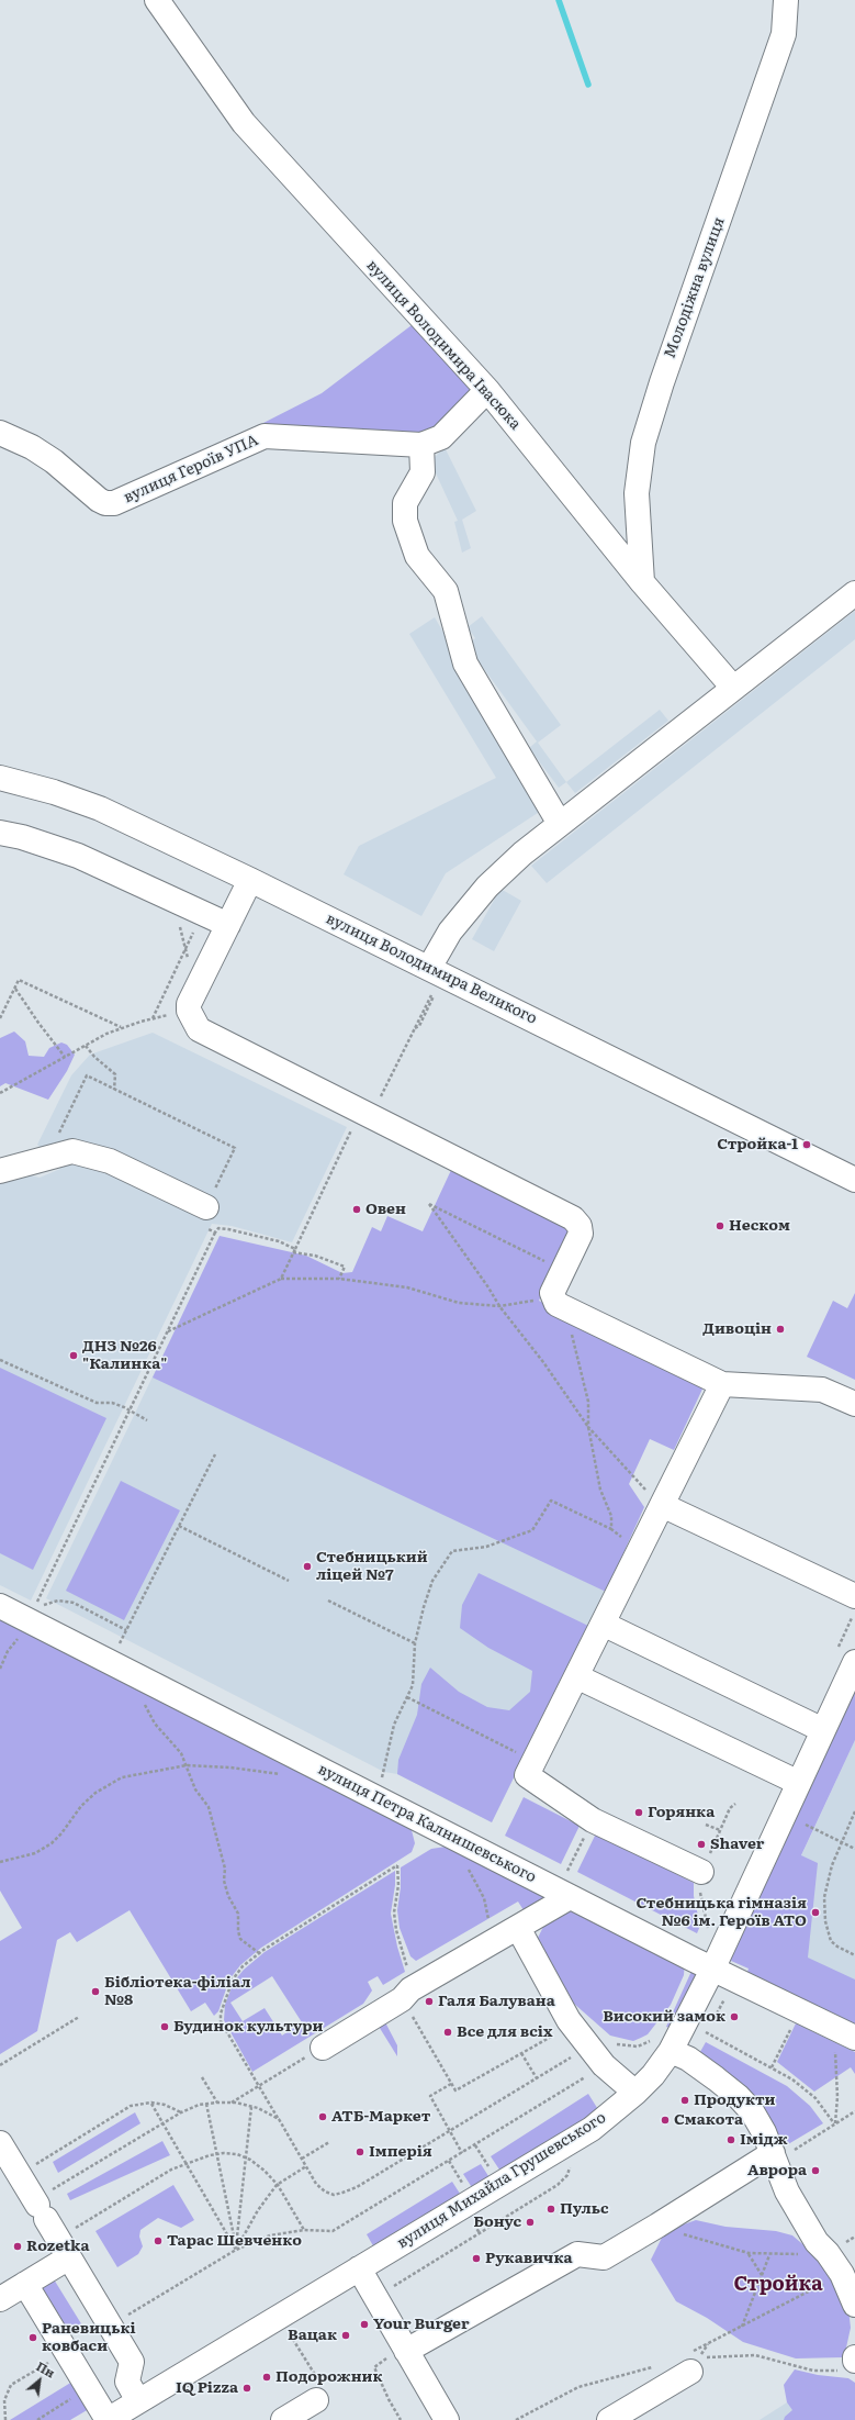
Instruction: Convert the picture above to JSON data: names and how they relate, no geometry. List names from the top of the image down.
{
  "streets": {
    "street": [
      "Молодіжна вулиця",
      "вулиця Володимира Івасюка",
      "вулиця Героїв УПА",
      "вулиця Володимира Великого",
      "вулиця Петра Калнишевського",
      "вулиця Михайла Грушевського"
    ]
  },
  "crossings": [
    ["Молодіжна вулиця", "вулиця Володимира Івасюка"],
    ["вулиця Володимира Івасюка", "вулиця Героїв УПА"],
    ["вулиця Петра Калнишевського", "вулиця Михайла Грушевського"]
  ],
  "districts": ["Стройка"],
  "places": [
    "Стройка-1",
    "Овен",
    "Неском",
    "Дивоцін",
    "ДНЗ №26 \"Калинка\"",
    "Стебницький ліцей №7",
    "Горянка",
    "Shaver",
    "Стебницька гімназія №6 ім. Героїв АТО",
    "Бібліотека-філіал №8",
    "Галя Балувана",
    "Високий замок",
    "Будинок культури",
    "Все для всіх",
    "Продукти",
    "АТБ-Маркет",
    "Смакота",
    "Імідж",
    "Імперія",
    "Аврора",
    "Пульс",
    "Бонус",
    "Тарас Шевченко",
    "Rozetka",
    "Рукавичка",
    "Your Burger",
    "Вацак",
    "Раневицькі ковбаси",
    "Подорожник",
    "IQ Pizza"
  ],
  "north": "top right"
}
